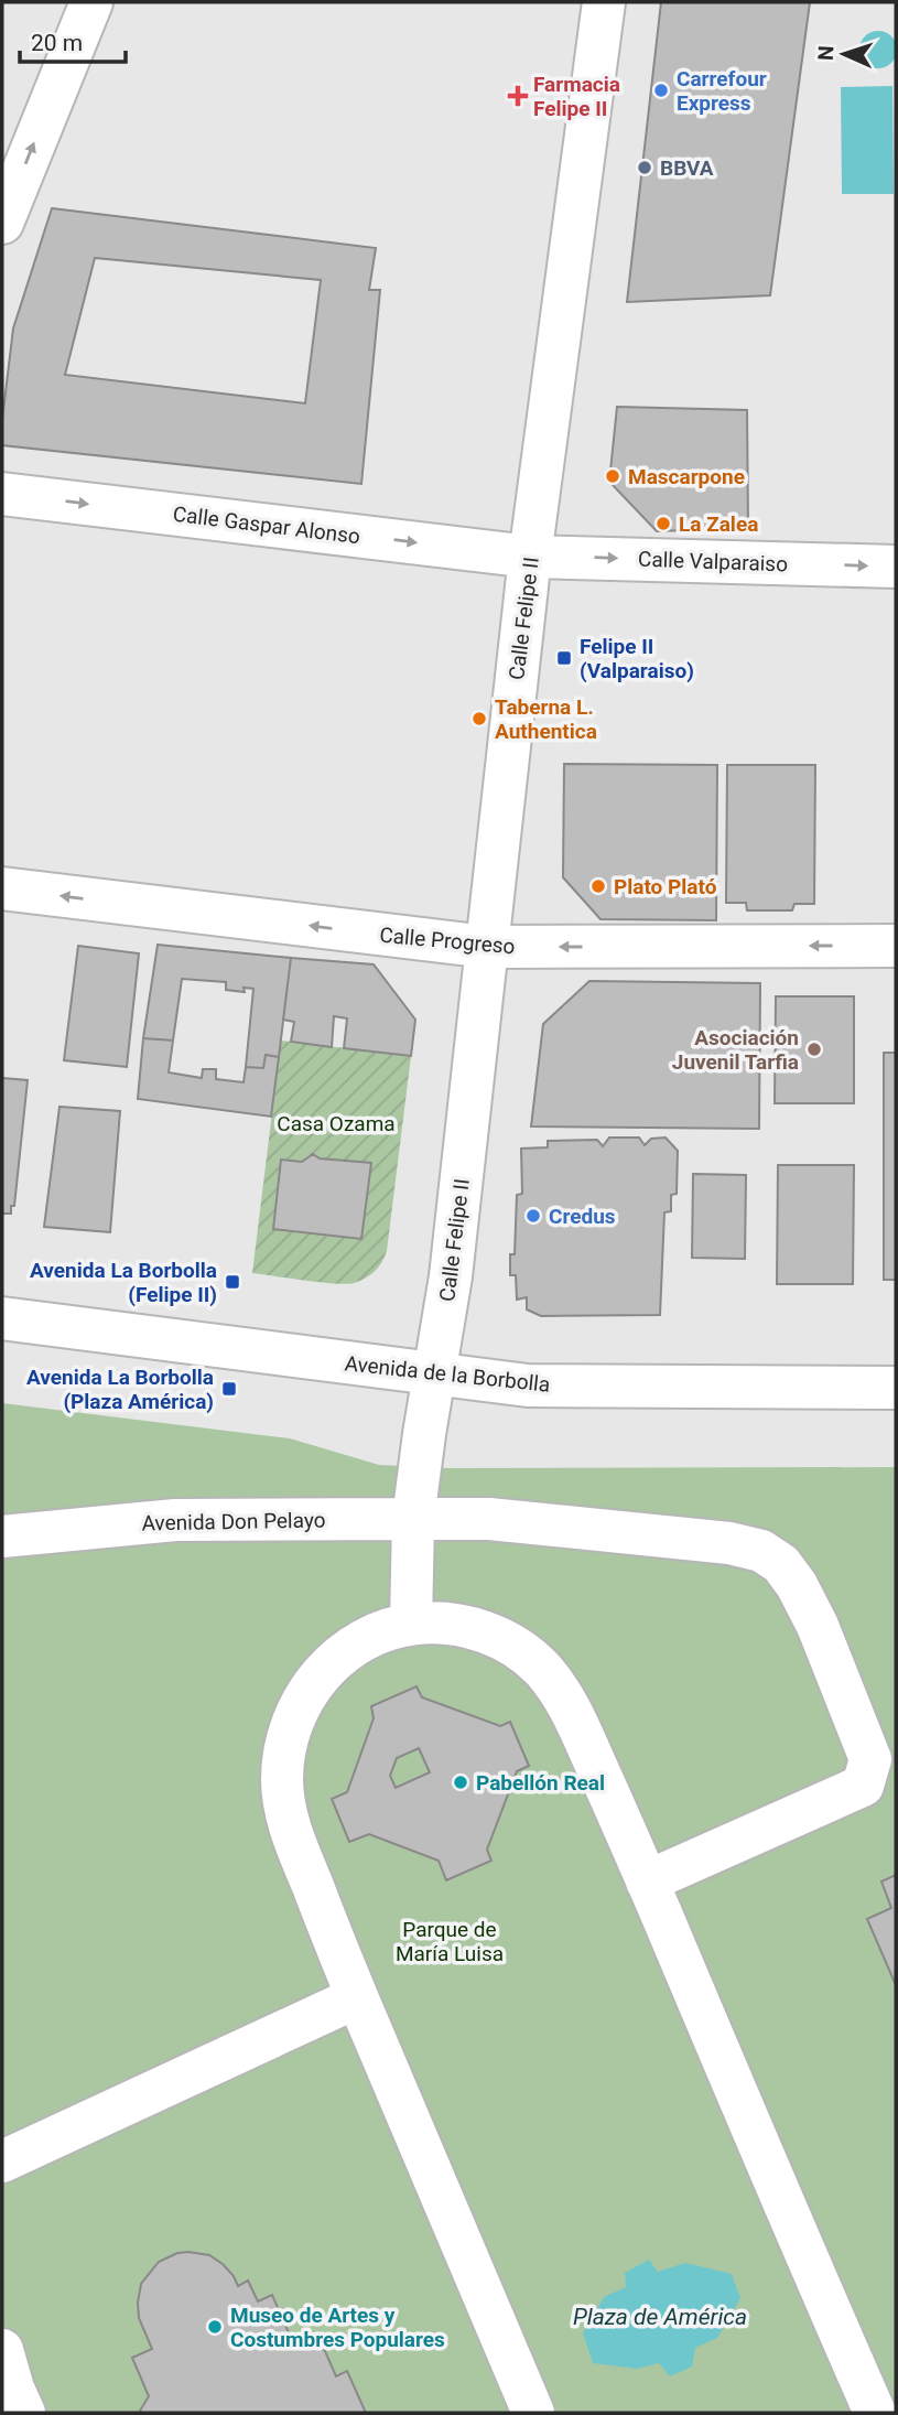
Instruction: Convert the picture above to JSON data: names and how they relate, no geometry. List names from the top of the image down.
{
  "streets": {
    "street": [
      "Calle Gaspar Alonso",
      "Calle Valparaiso",
      "Calle Felipe II",
      "Calle Progreso",
      "Avenida de la Borbolla",
      "Avenida Don Pelayo"
    ]
  },
  "crossings": [
    ["Calle Gaspar Alonso", "Calle Valparaiso"],
    ["Calle Gaspar Alonso", "Calle Felipe II"],
    ["Calle Valparaiso", "Calle Felipe II"],
    ["Calle Felipe II", "Calle Progreso"],
    ["Calle Felipe II", "Avenida de la Borbolla"],
    ["Calle Felipe II", "Avenida Don Pelayo"]
  ],
  "one_way": ["Calle Gaspar Alonso", "Calle Valparaiso", "Calle Progreso"],
  "water": ["Plaza de América"],
  "parks": ["Casa Ozama", "Parque de María Luisa"],
  "places": {
    "other": [
      "Carrefour Express",
      "BBVA",
      "Mascarpone",
      "La Zalea",
      "Taberna L. Authentica",
      "Plato Plató",
      "Asociación Juvenil Tarfia",
      "Credus",
      "Pabellón Real",
      "Museo de Artes y Costumbres Populares"
    ],
    "health": ["Farmacia Felipe II"],
    "transit": ["Felipe II (Valparaiso)", "Avenida La Borbolla (Felipe II)", "Avenida La Borbolla (Plaza América)"]
  },
  "scale_bar": "20 m",
  "north": "left"
}
